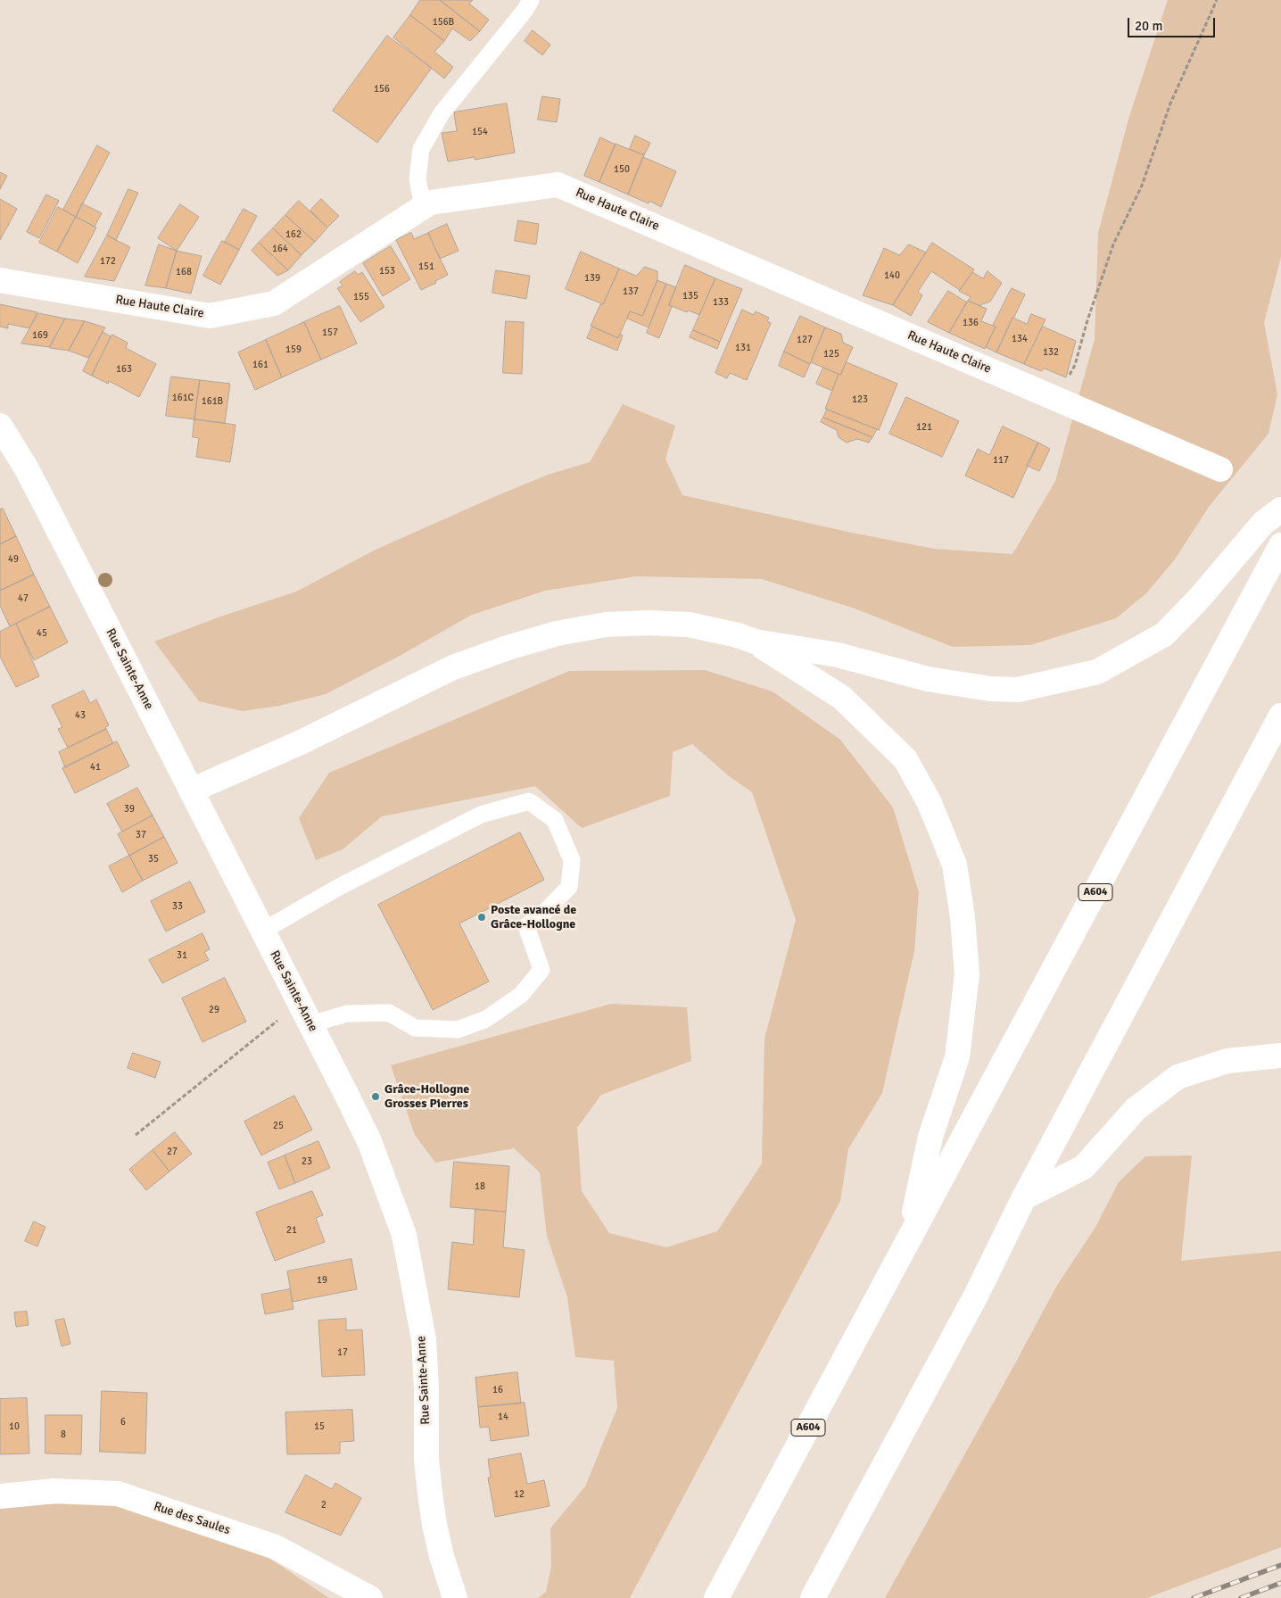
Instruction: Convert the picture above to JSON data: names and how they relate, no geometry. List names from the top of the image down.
{
  "streets": {
    "main road": [
      "Rue Haute Claire",
      "Rue Sainte-Anne",
      "A604",
      "Rue des Saules"
    ]
  },
  "places": ["Poste avancé de Grâce-Hollogne", "Grâce-Hollogne Grosses Pierres"],
  "house_numbers": [
    "156B",
    "156",
    "154",
    "150",
    "162",
    "164",
    "172",
    "151",
    "153",
    "168",
    "140",
    "139",
    "137",
    "135",
    "155",
    "133",
    "136",
    "157",
    "169",
    "134",
    "127",
    "131",
    "159",
    "132",
    "125",
    "161",
    "163",
    "161C",
    "123",
    "161B",
    "121",
    "117",
    "49",
    "47",
    "45",
    "43",
    "41",
    "39",
    "37",
    "35",
    "33",
    "31",
    "29",
    "25",
    "27",
    "23",
    "18",
    "21",
    "19",
    "17",
    "16",
    "14",
    "6",
    "10",
    "15",
    "8",
    "12",
    "2"
  ],
  "scale_bar": "20 m"
}
